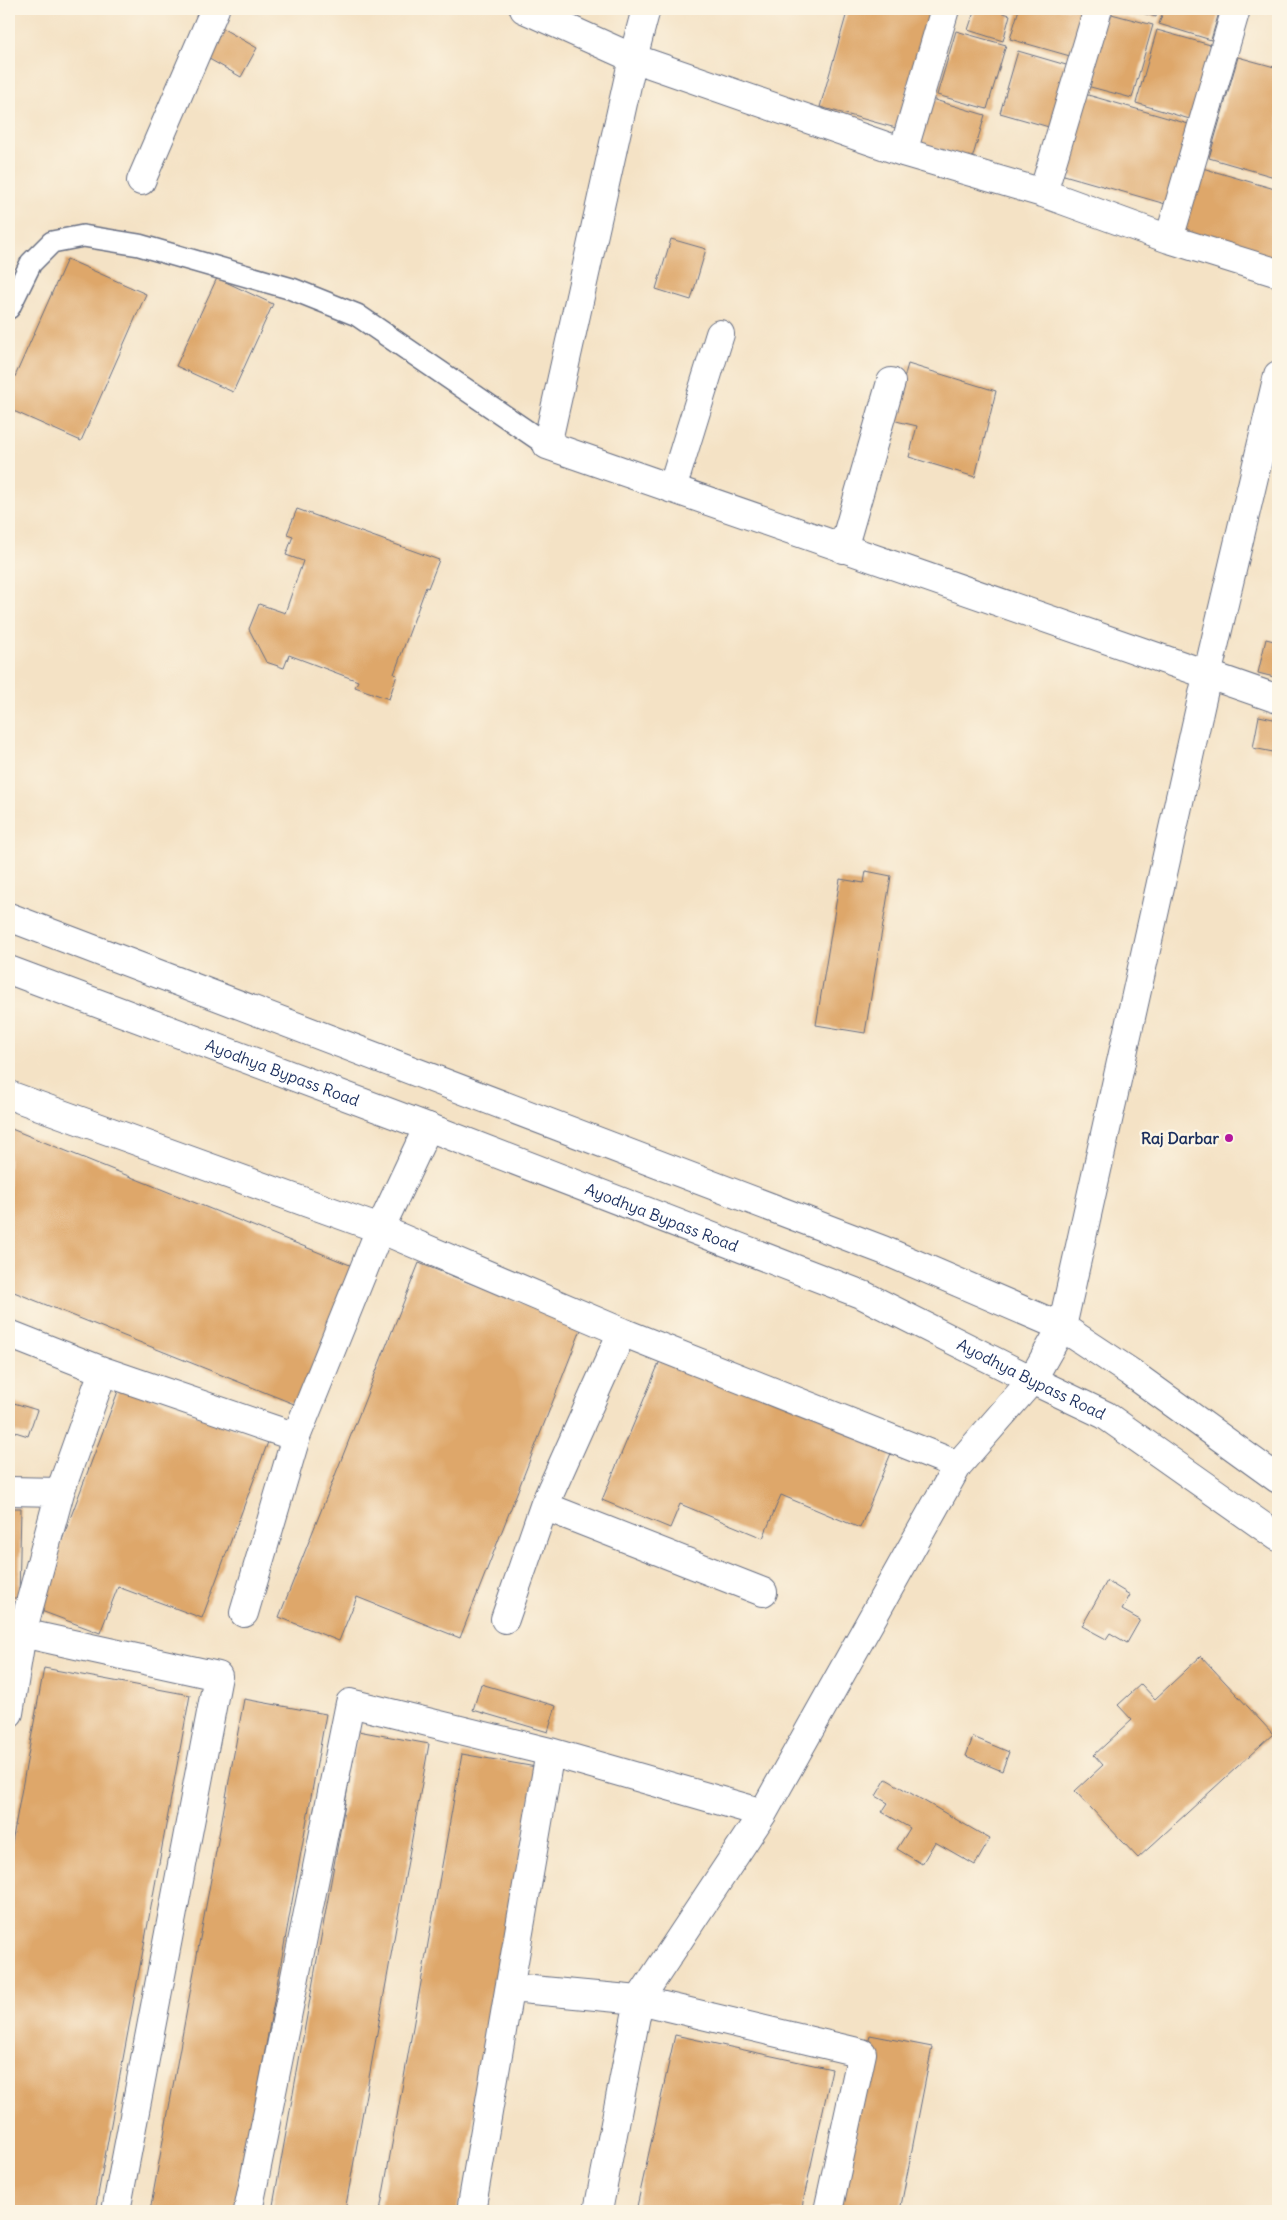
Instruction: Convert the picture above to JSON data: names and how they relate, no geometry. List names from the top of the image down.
{
  "streets": {
    "street": ["Ayodhya Bypass Road"]
  },
  "places": ["Raj Darbar"]
}
